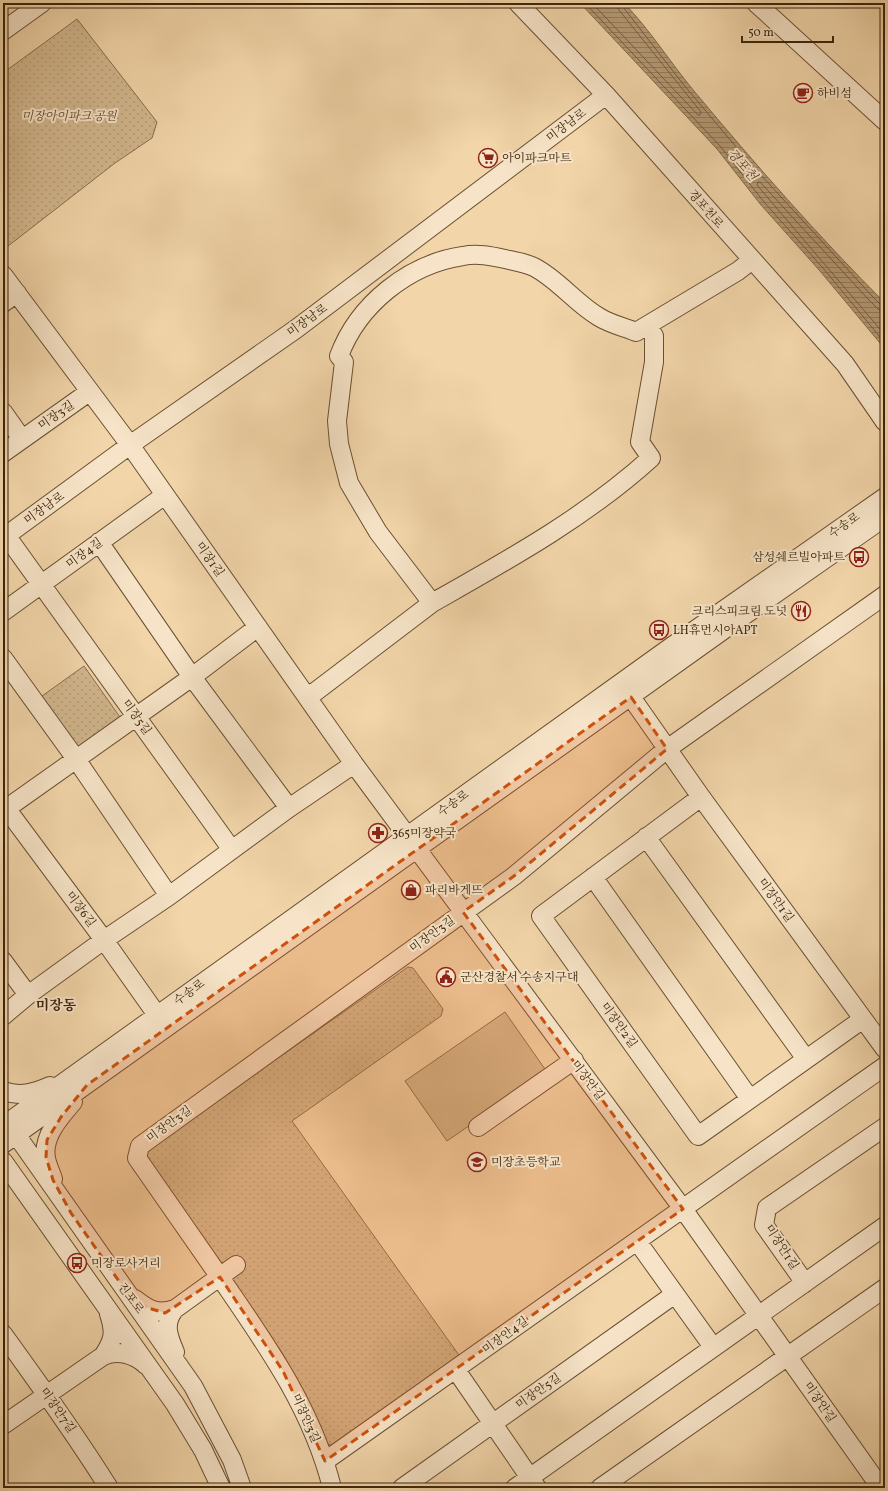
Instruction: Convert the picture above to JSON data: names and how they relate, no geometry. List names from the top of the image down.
{
  "streets": {
    "street": [
      "미장남로",
      "경포천로",
      "미장3길",
      "수송로",
      "미장4길",
      "미장1길",
      "미장5길",
      "미장안1길",
      "미장6길",
      "미장안3길",
      "미장안2길",
      "미장안길",
      "진포로",
      "미장안4길",
      "미장안5길",
      "미장안7길"
    ]
  },
  "crossings": [
    ["미장남로", "경포천로"],
    ["미장남로", "미장1길"],
    ["미장남로", "미장5길"],
    ["미장3길", "미장1길"],
    ["수송로", "미장1길"],
    ["수송로", "미장안1길"],
    ["수송로", "미장6길"],
    ["수송로", "미장안길"],
    ["수송로", "진포로"],
    ["미장4길", "미장1길"],
    ["미장4길", "미장5길"],
    ["미장1길", "미장안길"],
    ["미장안1길", "미장안2길"],
    ["미장안3길", "미장안길"],
    ["미장안3길", "미장안4길"],
    ["미장안길", "미장안4길"]
  ],
  "districts": ["미장동"],
  "water": ["경포천"],
  "parks": ["미장아이파크 공원"],
  "places": {
    "cafe": ["하비섬"],
    "supermarket": ["아이파크마트"],
    "bus stop": ["삼성쉐르빌아파트", "LH휴먼시아APT", "미장로사거리"],
    "restaurant": ["크리스피크림 도넛"],
    "pharmacy": ["365미장약국"],
    "shop": ["파리바게뜨"],
    "public building": ["군산경찰서 수송지구대"],
    "school or university": ["미장초등학교"]
  },
  "scale_bar": "50 m"
}
